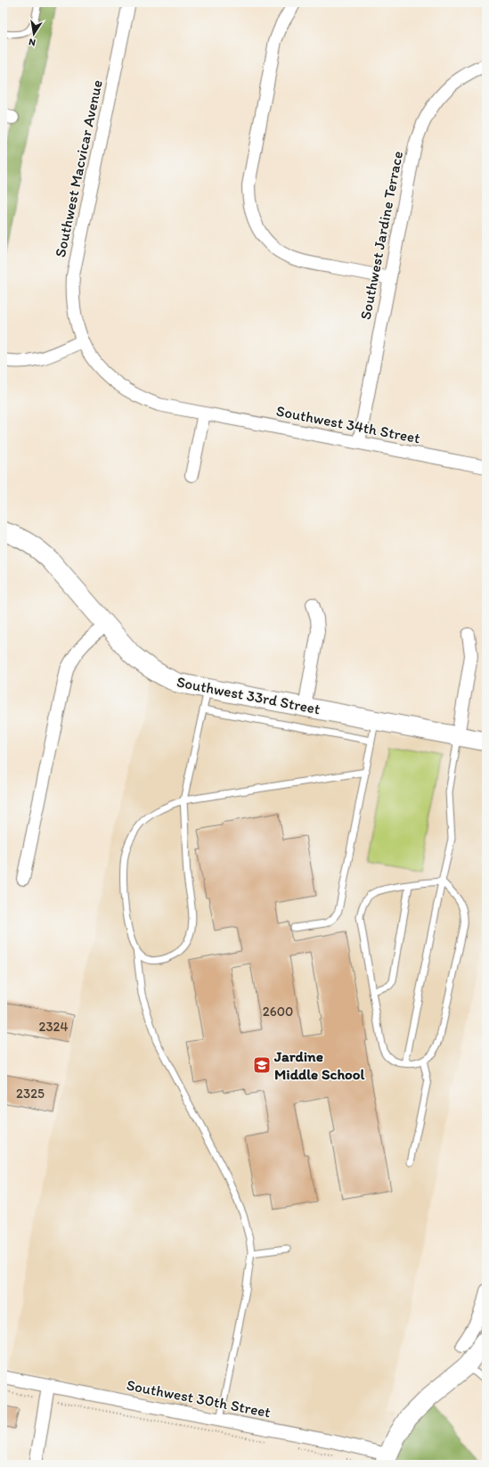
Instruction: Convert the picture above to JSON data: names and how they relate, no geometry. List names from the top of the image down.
{
  "streets": {
    "street": [
      "Southwest Macvicar Avenue",
      "Southwest Jardine Terrace",
      "Southwest 34th Street",
      "Southwest 33rd Street",
      "Southwest 30th Street"
    ]
  },
  "crossings": [
    ["Southwest Macvicar Avenue", "Southwest 34th Street"],
    ["Southwest Jardine Terrace", "Southwest 34th Street"]
  ],
  "places": {
    "school or university": ["Jardine Middle School"]
  },
  "house_numbers": ["2600", "2324", "2325"],
  "north": "bottom"
}
